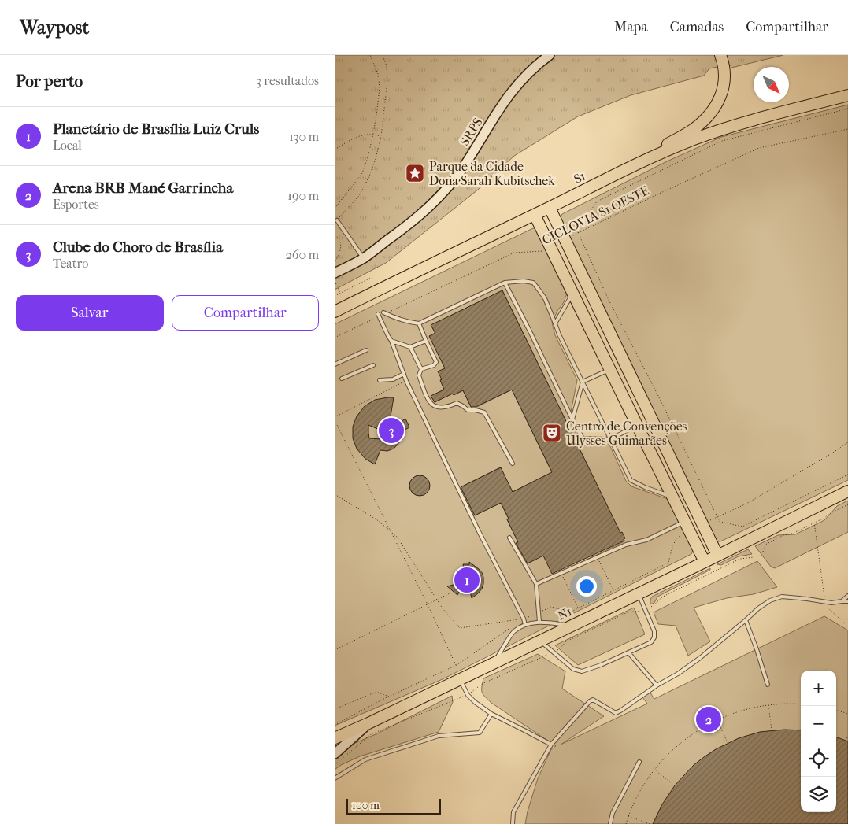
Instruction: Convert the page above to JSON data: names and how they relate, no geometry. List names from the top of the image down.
{
  "streets": {
    "highway": ["S1", "N1"],
    "main road": ["SRPS"],
    "path": ["CICLOVIA S1 OESTE"]
  },
  "places": {
    "place": ["Parque da Cidade Dona Sarah Kubitschek"],
    "theatre": ["Centro de Convenções Ulysses Guimarães"]
  },
  "scale_bar": "100 m",
  "north": "bottom right",
  "page": {
    "header": "Waypost",
    "nav": ["Mapa", "Camadas", "Compartilhar"],
    "heading": ["Por perto", "3 resultados"],
    "list": [
      {
        "mark": "1",
        "name": "Planetário de Brasília Luiz Cruls",
        "note": "Local",
        "value": "130 m"
      },
      {
        "mark": "2",
        "name": "Arena BRB Mané Garrincha",
        "note": "Esportes",
        "value": "190 m"
      },
      {
        "mark": "3",
        "name": "Clube do Choro de Brasília",
        "note": "Teatro",
        "value": "260 m"
      }
    ],
    "buttons": ["Salvar", "Compartilhar"],
    "pins": ["3", "1", "2"],
    "map_buttons": ["+", "−"],
    "scale": "100 m"
  }
}
